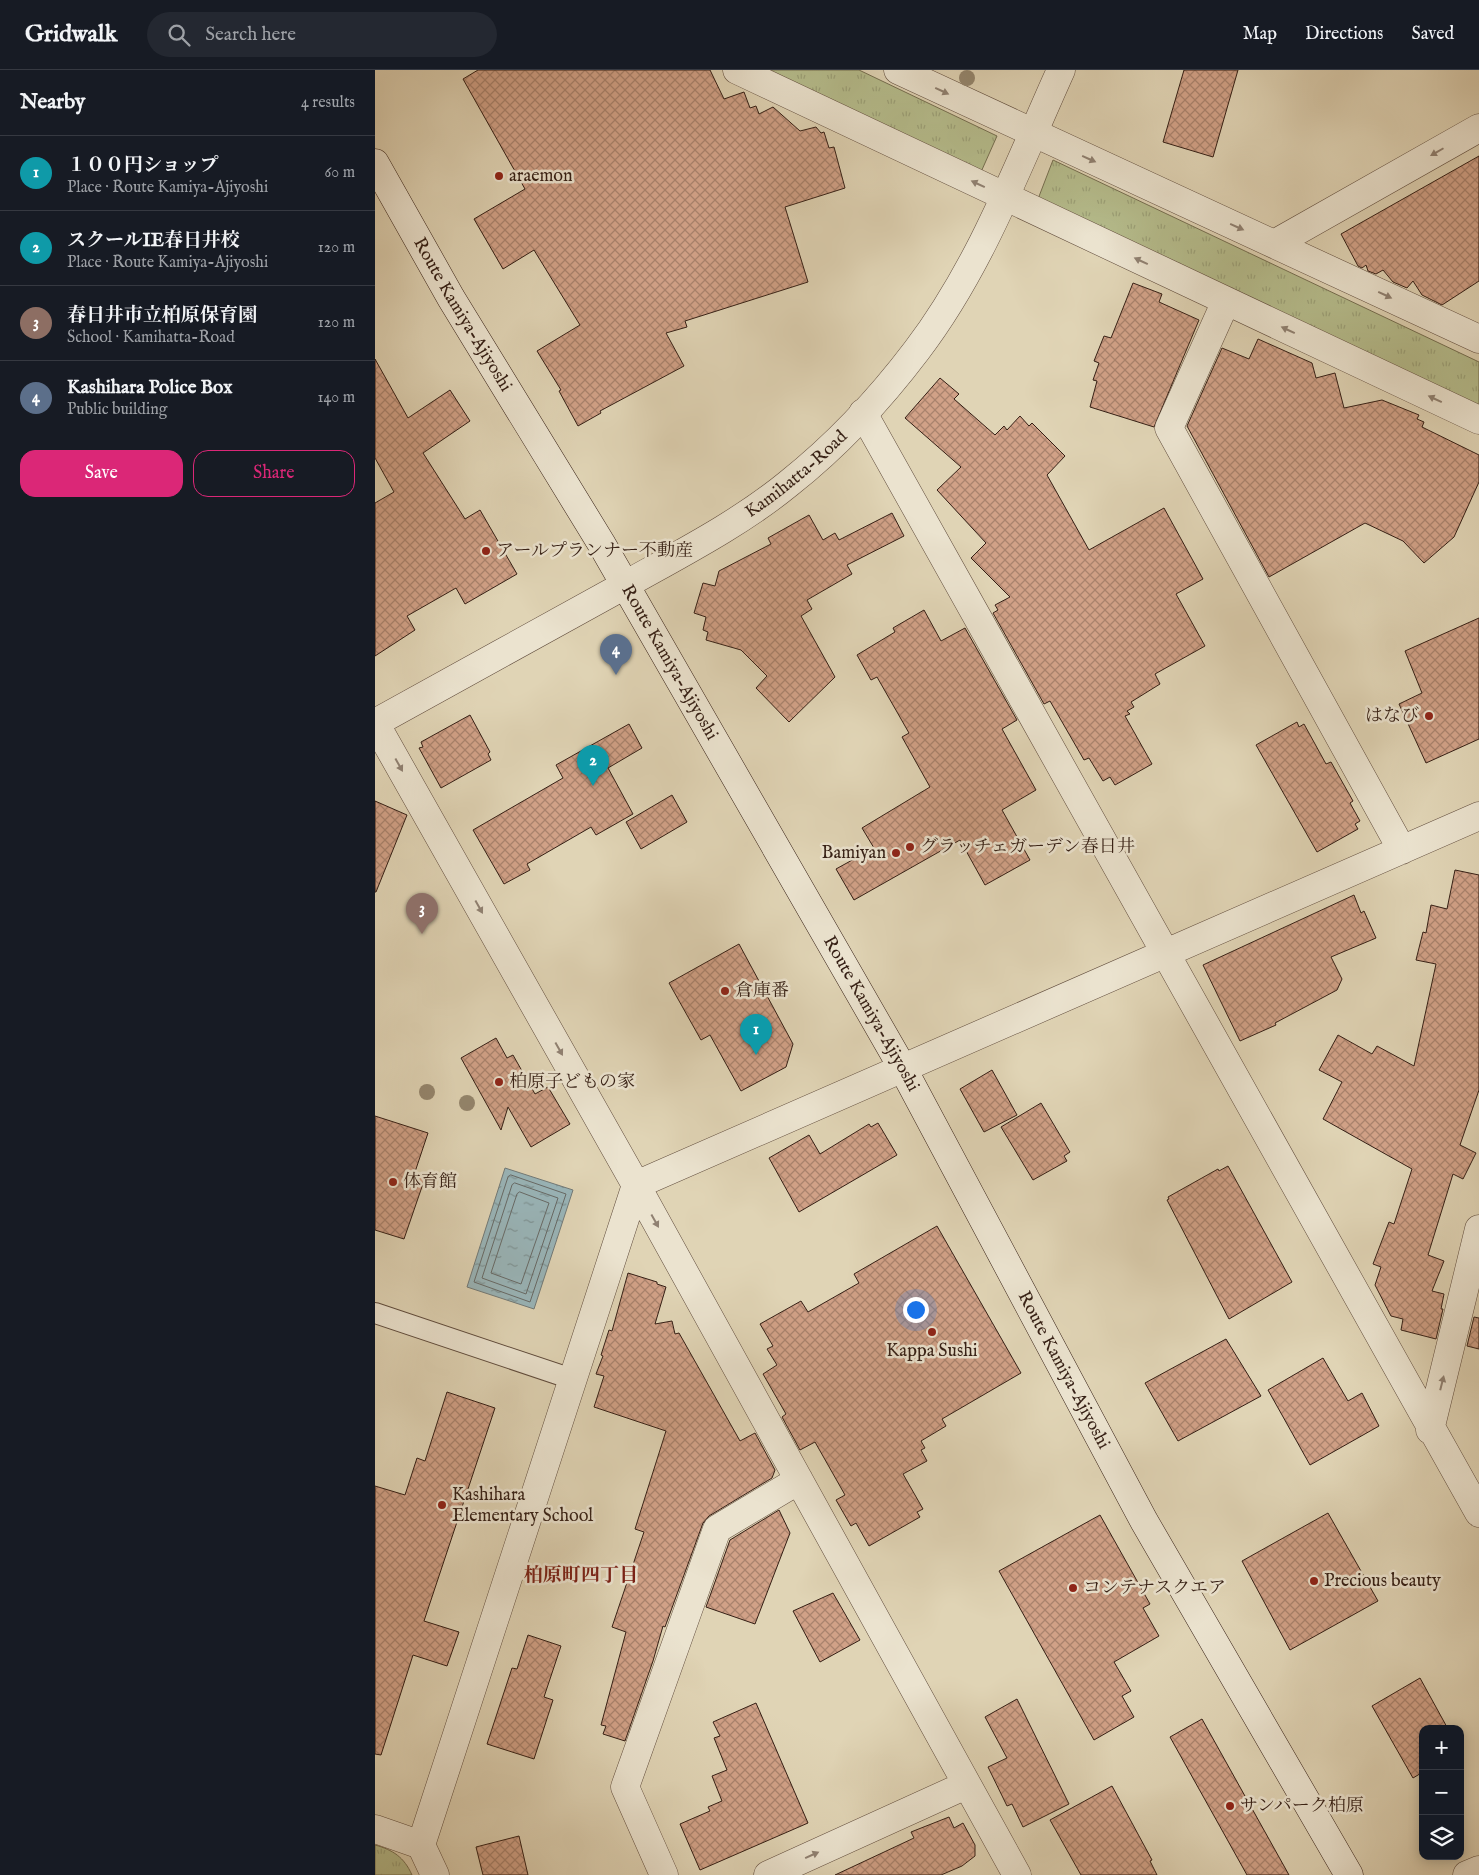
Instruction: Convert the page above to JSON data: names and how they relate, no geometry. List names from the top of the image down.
{
  "streets": {
    "street": ["Route Kamiya-Ajiyoshi", "Kamihatta-Road"]
  },
  "crossings": [
    ["Route Kamiya-Ajiyoshi", "Kamihatta-Road"]
  ],
  "districts": ["柏原町四丁目"],
  "places": [
    "araemon",
    "アールプランナー不動産",
    "はなび",
    "グラッチェガーデン春日井",
    "Bamiyan",
    "倉庫番",
    "柏原子どもの家",
    "体育館",
    "Kappa Sushi",
    "Kashihara Elementary School",
    "Precious beauty",
    "コンテナスクエア",
    "サンパーク柏原"
  ],
  "page": {
    "header": "Gridwalk",
    "search": "Search here",
    "nav": ["Map", "Directions", "Saved"],
    "heading": ["Nearby", "4 results"],
    "list": [
      {
        "mark": "1",
        "name": "１００円ショップ",
        "note": "Place · Route Kamiya-Ajiyoshi",
        "value": "60 m"
      },
      {
        "mark": "2",
        "name": "スクールIE春日井校",
        "note": "Place · Route Kamiya-Ajiyoshi",
        "value": "120 m"
      },
      {
        "mark": "3",
        "name": "春日井市立柏原保育園",
        "note": "School · Kamihatta-Road",
        "value": "120 m"
      },
      {
        "mark": "4",
        "name": "Kashihara Police Box",
        "note": "Public building",
        "value": "140 m"
      }
    ],
    "buttons": ["Save", "Share"],
    "pins": [
      "4",
      "2",
      "3",
      "1"
    ],
    "map_buttons": ["+", "−"]
  }
}
